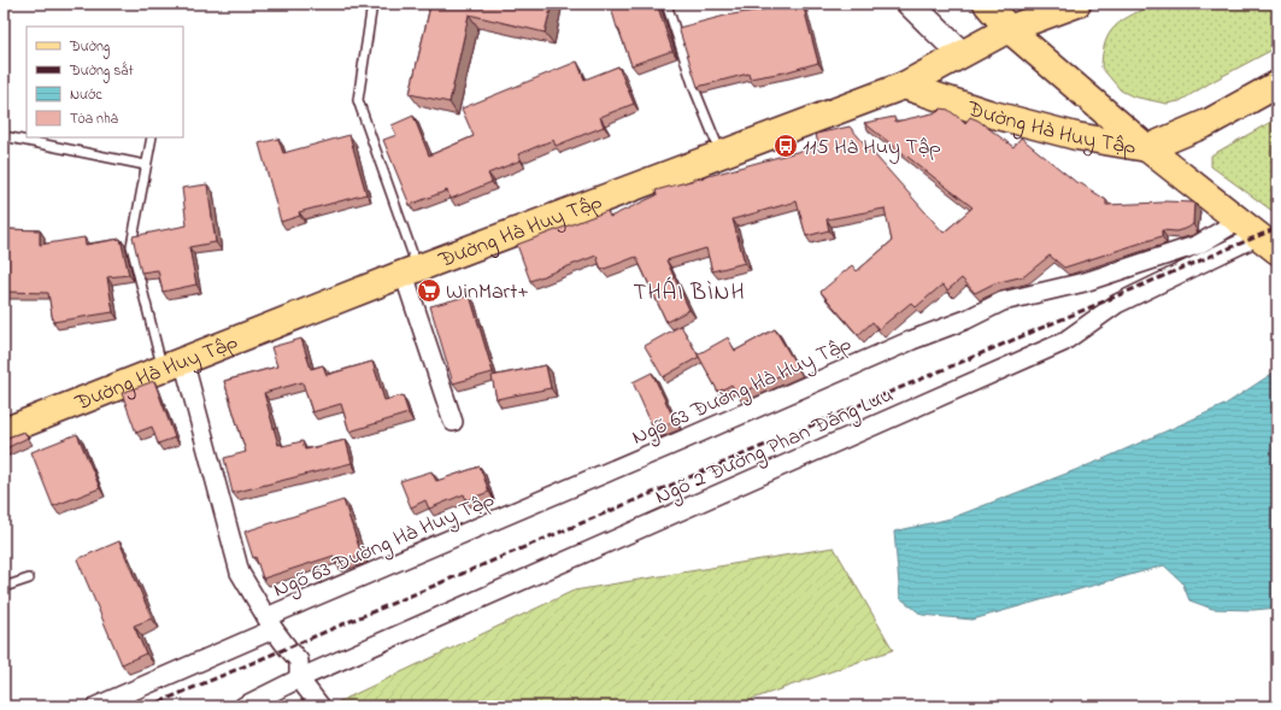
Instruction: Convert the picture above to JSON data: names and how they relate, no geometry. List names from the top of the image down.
{
  "streets": {
    "main road": ["Đường Hà Huy Tập"],
    "street": ["Ngõ 63 Đường Hà Huy Tập", "Ngõ 2 Đường Phan Đăng Lưu"]
  },
  "crossings": [
    ["Ngõ 63 Đường Hà Huy Tập", "Ngõ 2 Đường Phan Đăng Lưu"]
  ],
  "districts": ["THÁI BÌNH"],
  "places": {
    "bus stop": ["115 Hà Huy Tập"],
    "supermarket": ["WinMart+"]
  },
  "legend": [
    "Đường",
    "Đường sắt",
    "Nước",
    "Tòa nhà"
  ]
}
